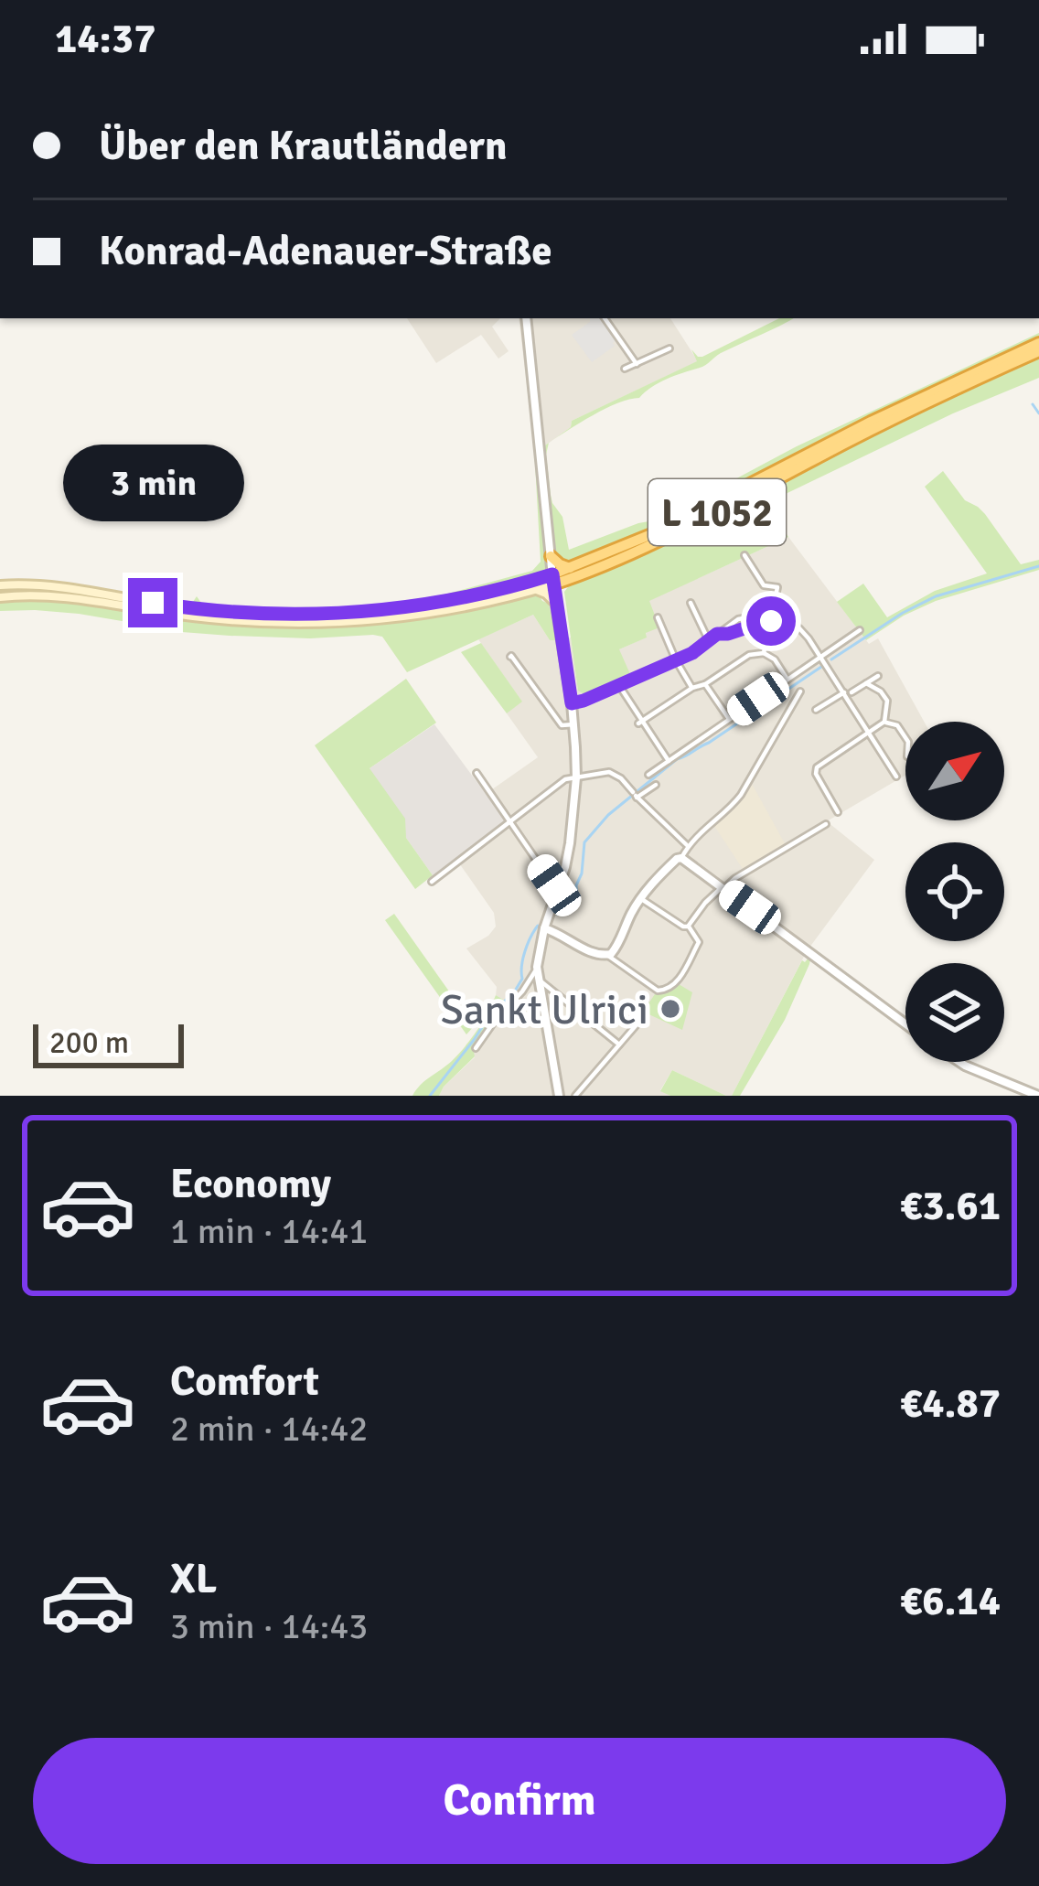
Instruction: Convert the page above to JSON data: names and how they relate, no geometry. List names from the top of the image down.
{
  "streets": {
    "highway": ["L 1052"]
  },
  "places": ["Sankt Ulrici"],
  "scale_bar": "200 m",
  "north": "top right",
  "page": {
    "status": "14:37",
    "banner": ["Über den Krautländern", "Konrad-Adenauer-Straße"],
    "bubble": "3 min",
    "scale": "200 m",
    "list": [
      {
        "name": "Economy",
        "note": "1 min · 14:41",
        "value": "€3.61"
      },
      {
        "name": "Comfort",
        "note": "2 min · 14:42",
        "value": "€4.87"
      },
      {
        "name": "XL",
        "note": "3 min · 14:43",
        "value": "€6.14"
      }
    ],
    "buttons": "Confirm"
  }
}
